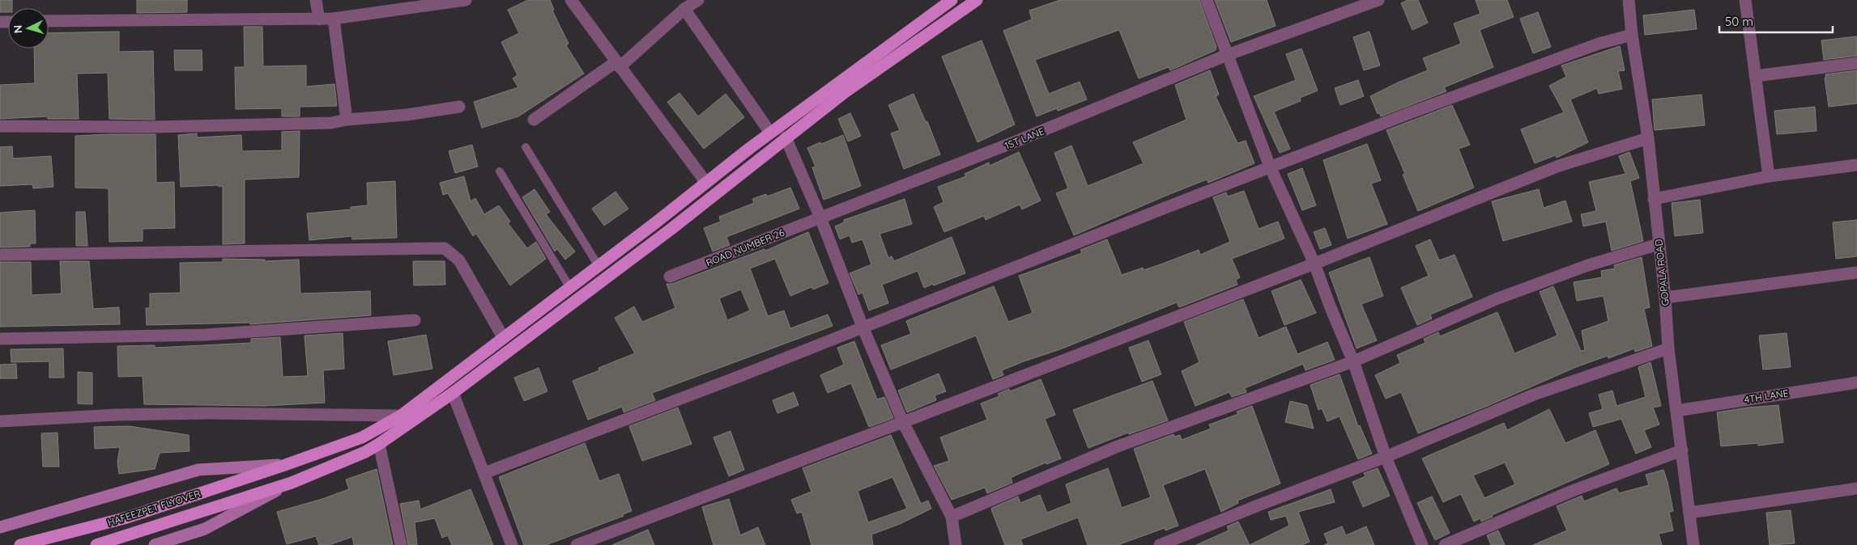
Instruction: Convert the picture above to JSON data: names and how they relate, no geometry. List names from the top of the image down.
{
  "streets": {
    "main road": ["HAFEEZPET FLYOVER"],
    "street": [
      "1ST LANE",
      "ROAD NUMBER 26",
      "GOPALA ROAD",
      "4TH LANE"
    ]
  },
  "crossings": [
    ["1ST LANE", "ROAD NUMBER 26"],
    ["GOPALA ROAD", "4TH LANE"]
  ],
  "scale_bar": "50 m",
  "north": "left"
}
